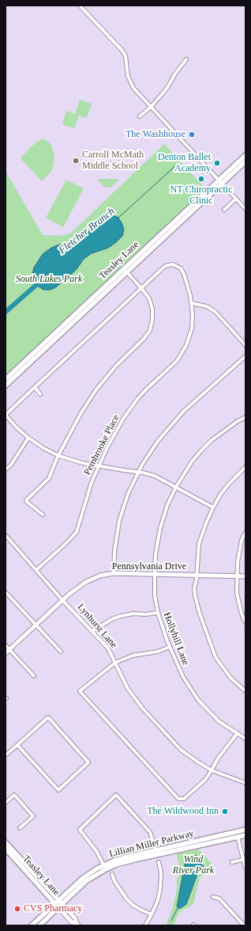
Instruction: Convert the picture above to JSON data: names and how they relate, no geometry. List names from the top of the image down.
{
  "streets": {
    "main road": ["Teasley Lane", "Lillian Miller Parkway"],
    "street": [
      "Pembrooke Place",
      "Pennsylvania Drive",
      "Lynhurst Lane",
      "Hollyhill Lane"
    ]
  },
  "crossings": [
    ["Teasley Lane", "Lillian Miller Parkway"],
    ["Pembrooke Place", "Lynhurst Lane"],
    ["Pennsylvania Drive", "Lynhurst Lane"],
    ["Pennsylvania Drive", "Hollyhill Lane"]
  ],
  "water": ["Fletcher Branch"],
  "parks": ["South Lakes Park", "Wind River Park"],
  "places": [
    "The Washhouse",
    "Carroll McMath Middle School",
    "Denton Ballet Academy",
    "NT Chiropractic Clinic",
    "The Wildwood Inn",
    "CVS Pharmacy"
  ]
}
